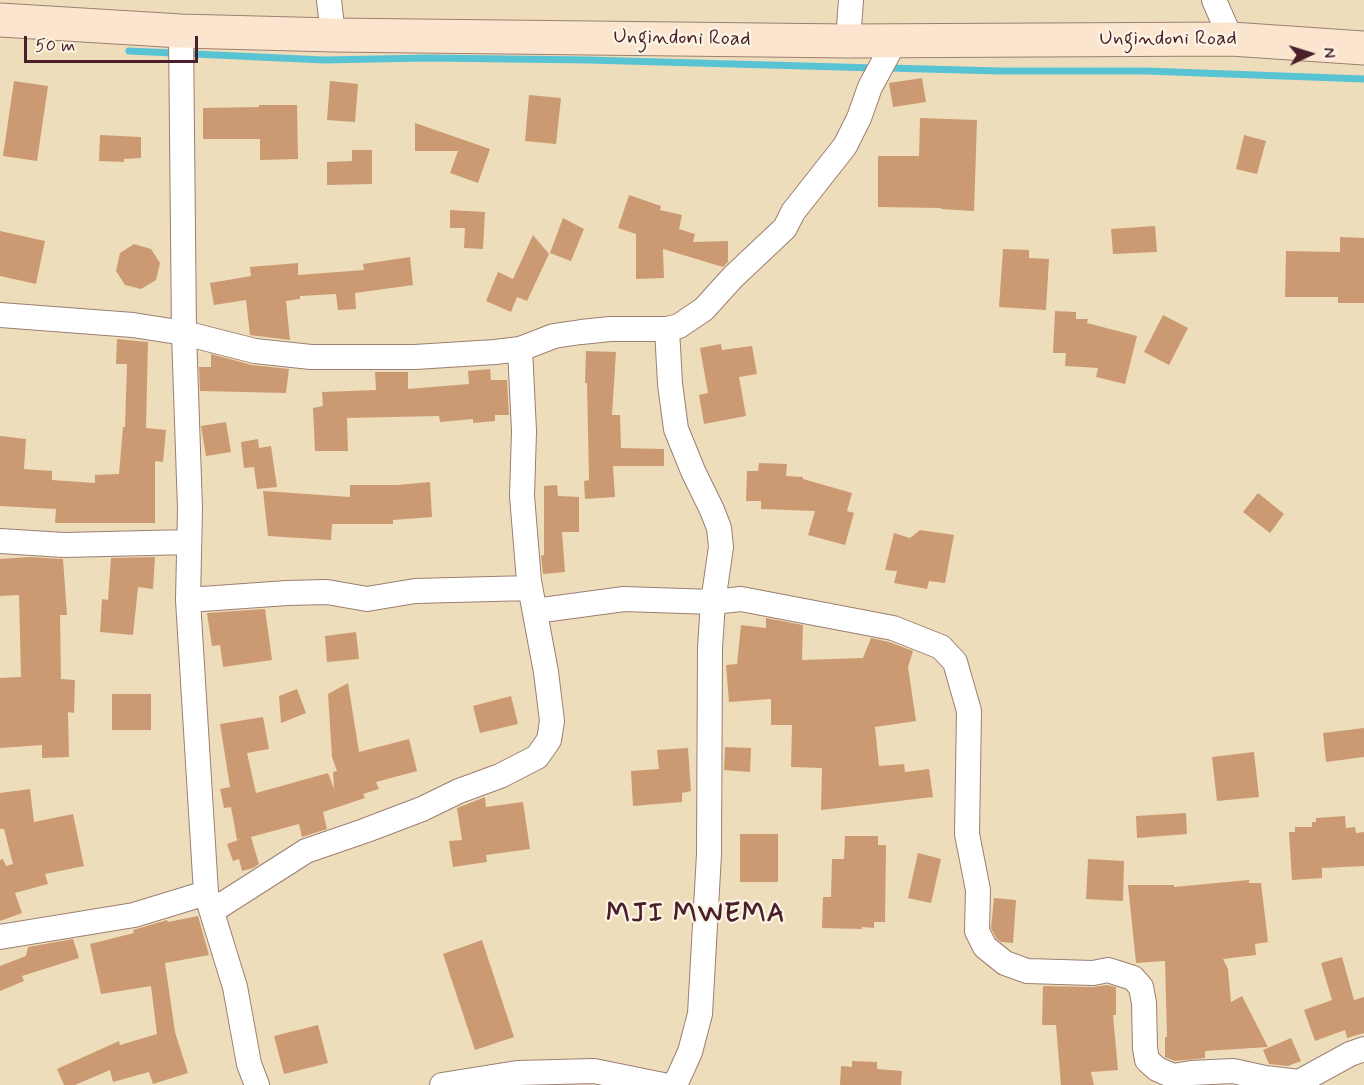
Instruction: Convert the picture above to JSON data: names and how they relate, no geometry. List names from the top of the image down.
{
  "streets": {
    "main road": ["Ungindoni Road"]
  },
  "districts": ["MJI MWEMA"],
  "scale_bar": "50 m",
  "north": "right"
}
